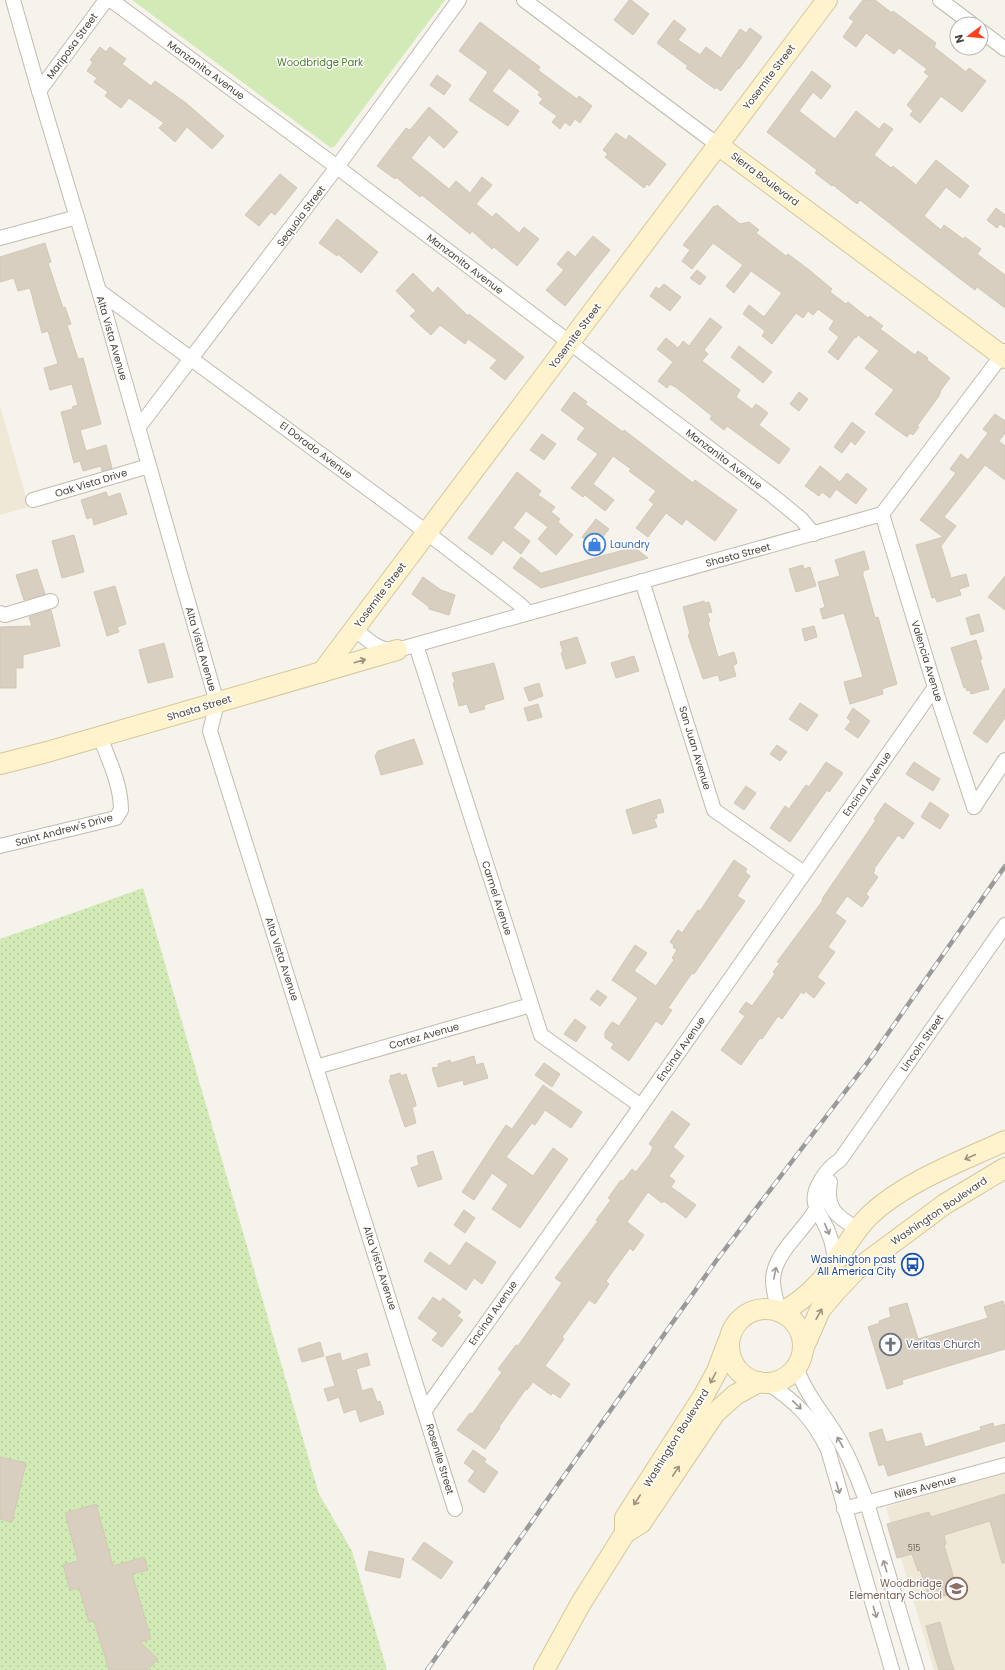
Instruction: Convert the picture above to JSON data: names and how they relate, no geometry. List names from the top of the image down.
{
  "streets": {
    "street": [
      "Mariposa Street",
      "Manzanita Avenue",
      "Yosemite Street",
      "Sierra Boulevard",
      "Sequoia Street",
      "Alta Vista Avenue",
      "El Dorado Avenue",
      "Oak Vista Drive",
      "Shasta Street",
      "Valencia Avenue",
      "San Juan Avenue",
      "Encinal Avenue",
      "Saint Andrew's Drive",
      "Carmel Avenue",
      "Cortez Avenue",
      "Lincoln Street",
      "Washington Boulevard",
      "Rosenlle Street",
      "Niles Avenue"
    ]
  },
  "crossings": [
    ["Mariposa Street", "Alta Vista Avenue"],
    ["Manzanita Avenue", "Yosemite Street"],
    ["Manzanita Avenue", "Sequoia Street"],
    ["Manzanita Avenue", "Shasta Street"],
    ["Yosemite Street", "Sierra Boulevard"],
    ["Yosemite Street", "El Dorado Avenue"],
    ["Yosemite Street", "Shasta Street"],
    ["Sequoia Street", "Alta Vista Avenue"],
    ["Sequoia Street", "El Dorado Avenue"],
    ["Alta Vista Avenue", "El Dorado Avenue"],
    ["Alta Vista Avenue", "Oak Vista Drive"],
    ["Alta Vista Avenue", "Shasta Street"],
    ["Alta Vista Avenue", "Encinal Avenue"],
    ["Alta Vista Avenue", "Cortez Avenue"],
    ["Alta Vista Avenue", "Rosenlle Street"],
    ["El Dorado Avenue", "Shasta Street"],
    ["Shasta Street", "Valencia Avenue"],
    ["Shasta Street", "San Juan Avenue"],
    ["Shasta Street", "Saint Andrew's Drive"],
    ["Shasta Street", "Carmel Avenue"],
    ["Valencia Avenue", "Encinal Avenue"],
    ["San Juan Avenue", "Encinal Avenue"],
    ["Encinal Avenue", "Carmel Avenue"],
    ["Encinal Avenue", "Rosenlle Street"],
    ["Carmel Avenue", "Cortez Avenue"],
    ["Lincoln Street", "Washington Boulevard"]
  ],
  "parks": ["Woodbridge Park"],
  "places": {
    "shop": ["Laundry"],
    "bus stop": ["Washington past All America City"],
    "church": ["Veritas Church"],
    "school or university": ["Woodbridge Elementary School"]
  },
  "house_numbers": ["515"],
  "north": "left"
}
